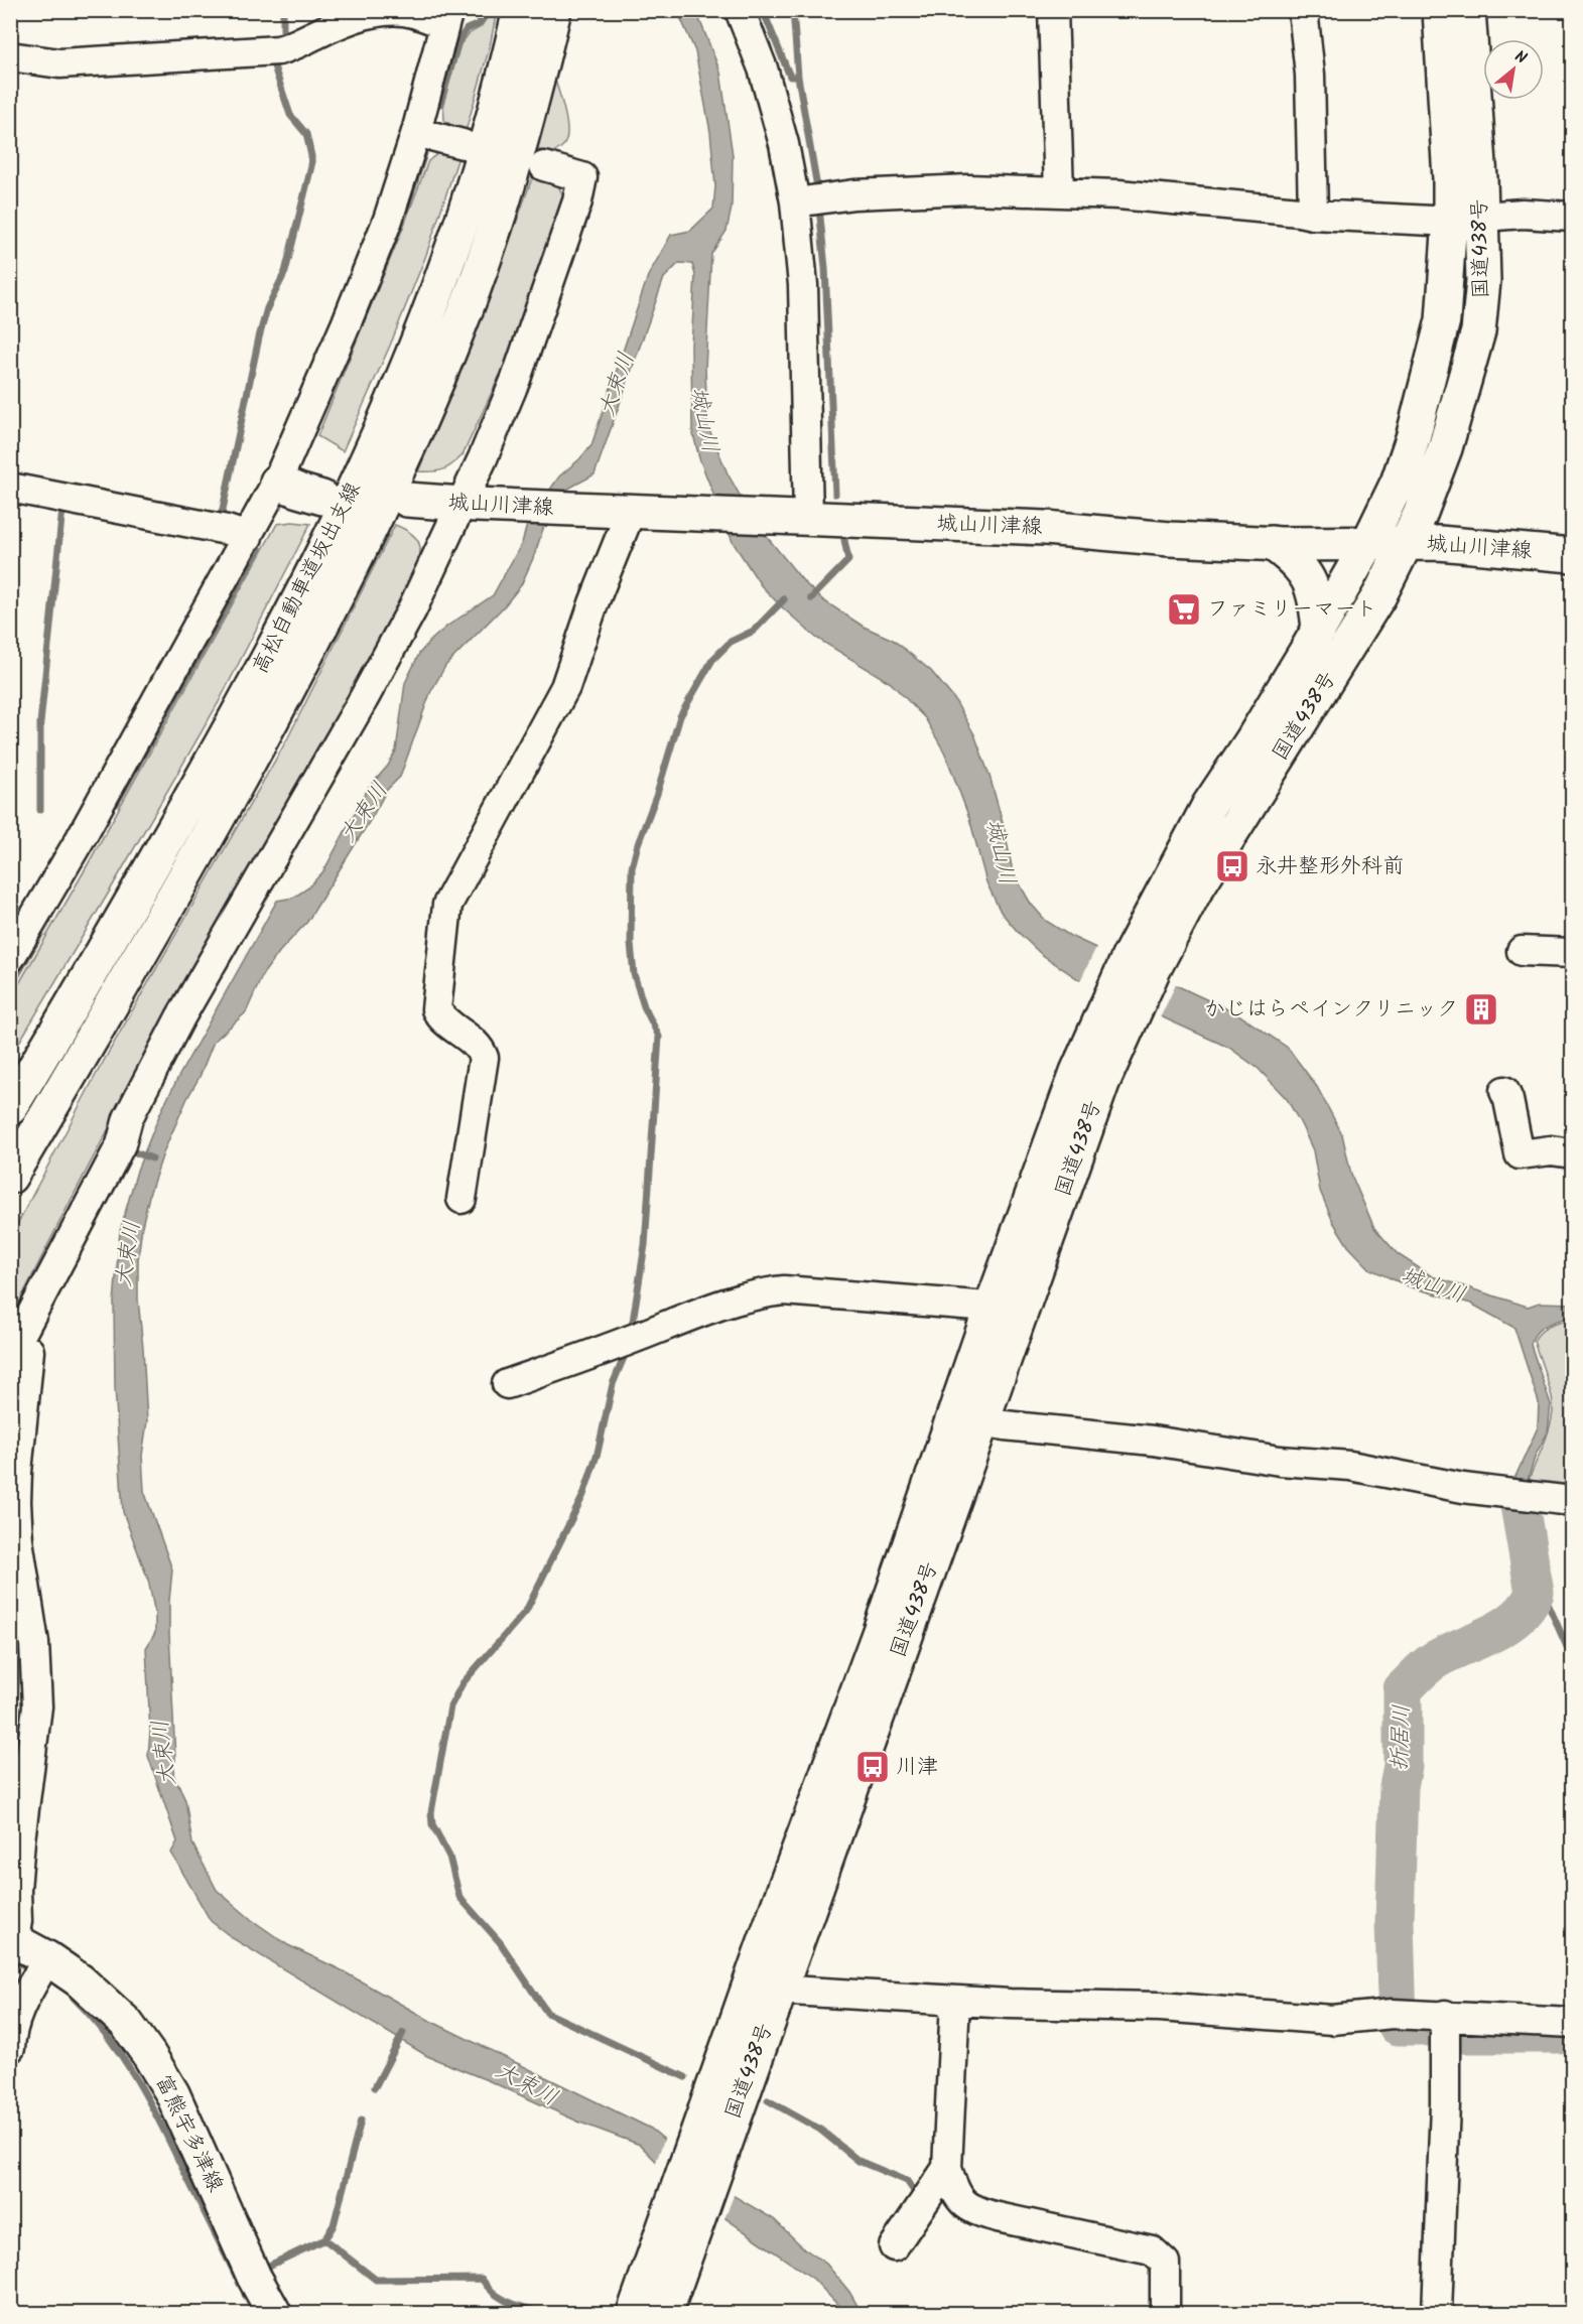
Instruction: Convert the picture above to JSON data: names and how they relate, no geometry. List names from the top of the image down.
{
  "streets": {
    "main road": [
      "国道438号",
      "城山川津線",
      "高松自動車道坂出支線",
      "富熊宇多津線"
    ]
  },
  "crossings": [
    ["国道438号", "城山川津線"]
  ],
  "water": ["大束川", "城山川", "折居川"],
  "places": {
    "supermarket": ["ファミリーマート"],
    "bus stop": ["永井整形外科前", "川津"],
    "building": ["かじはらペインクリニック"]
  },
  "north": "top right"
}
